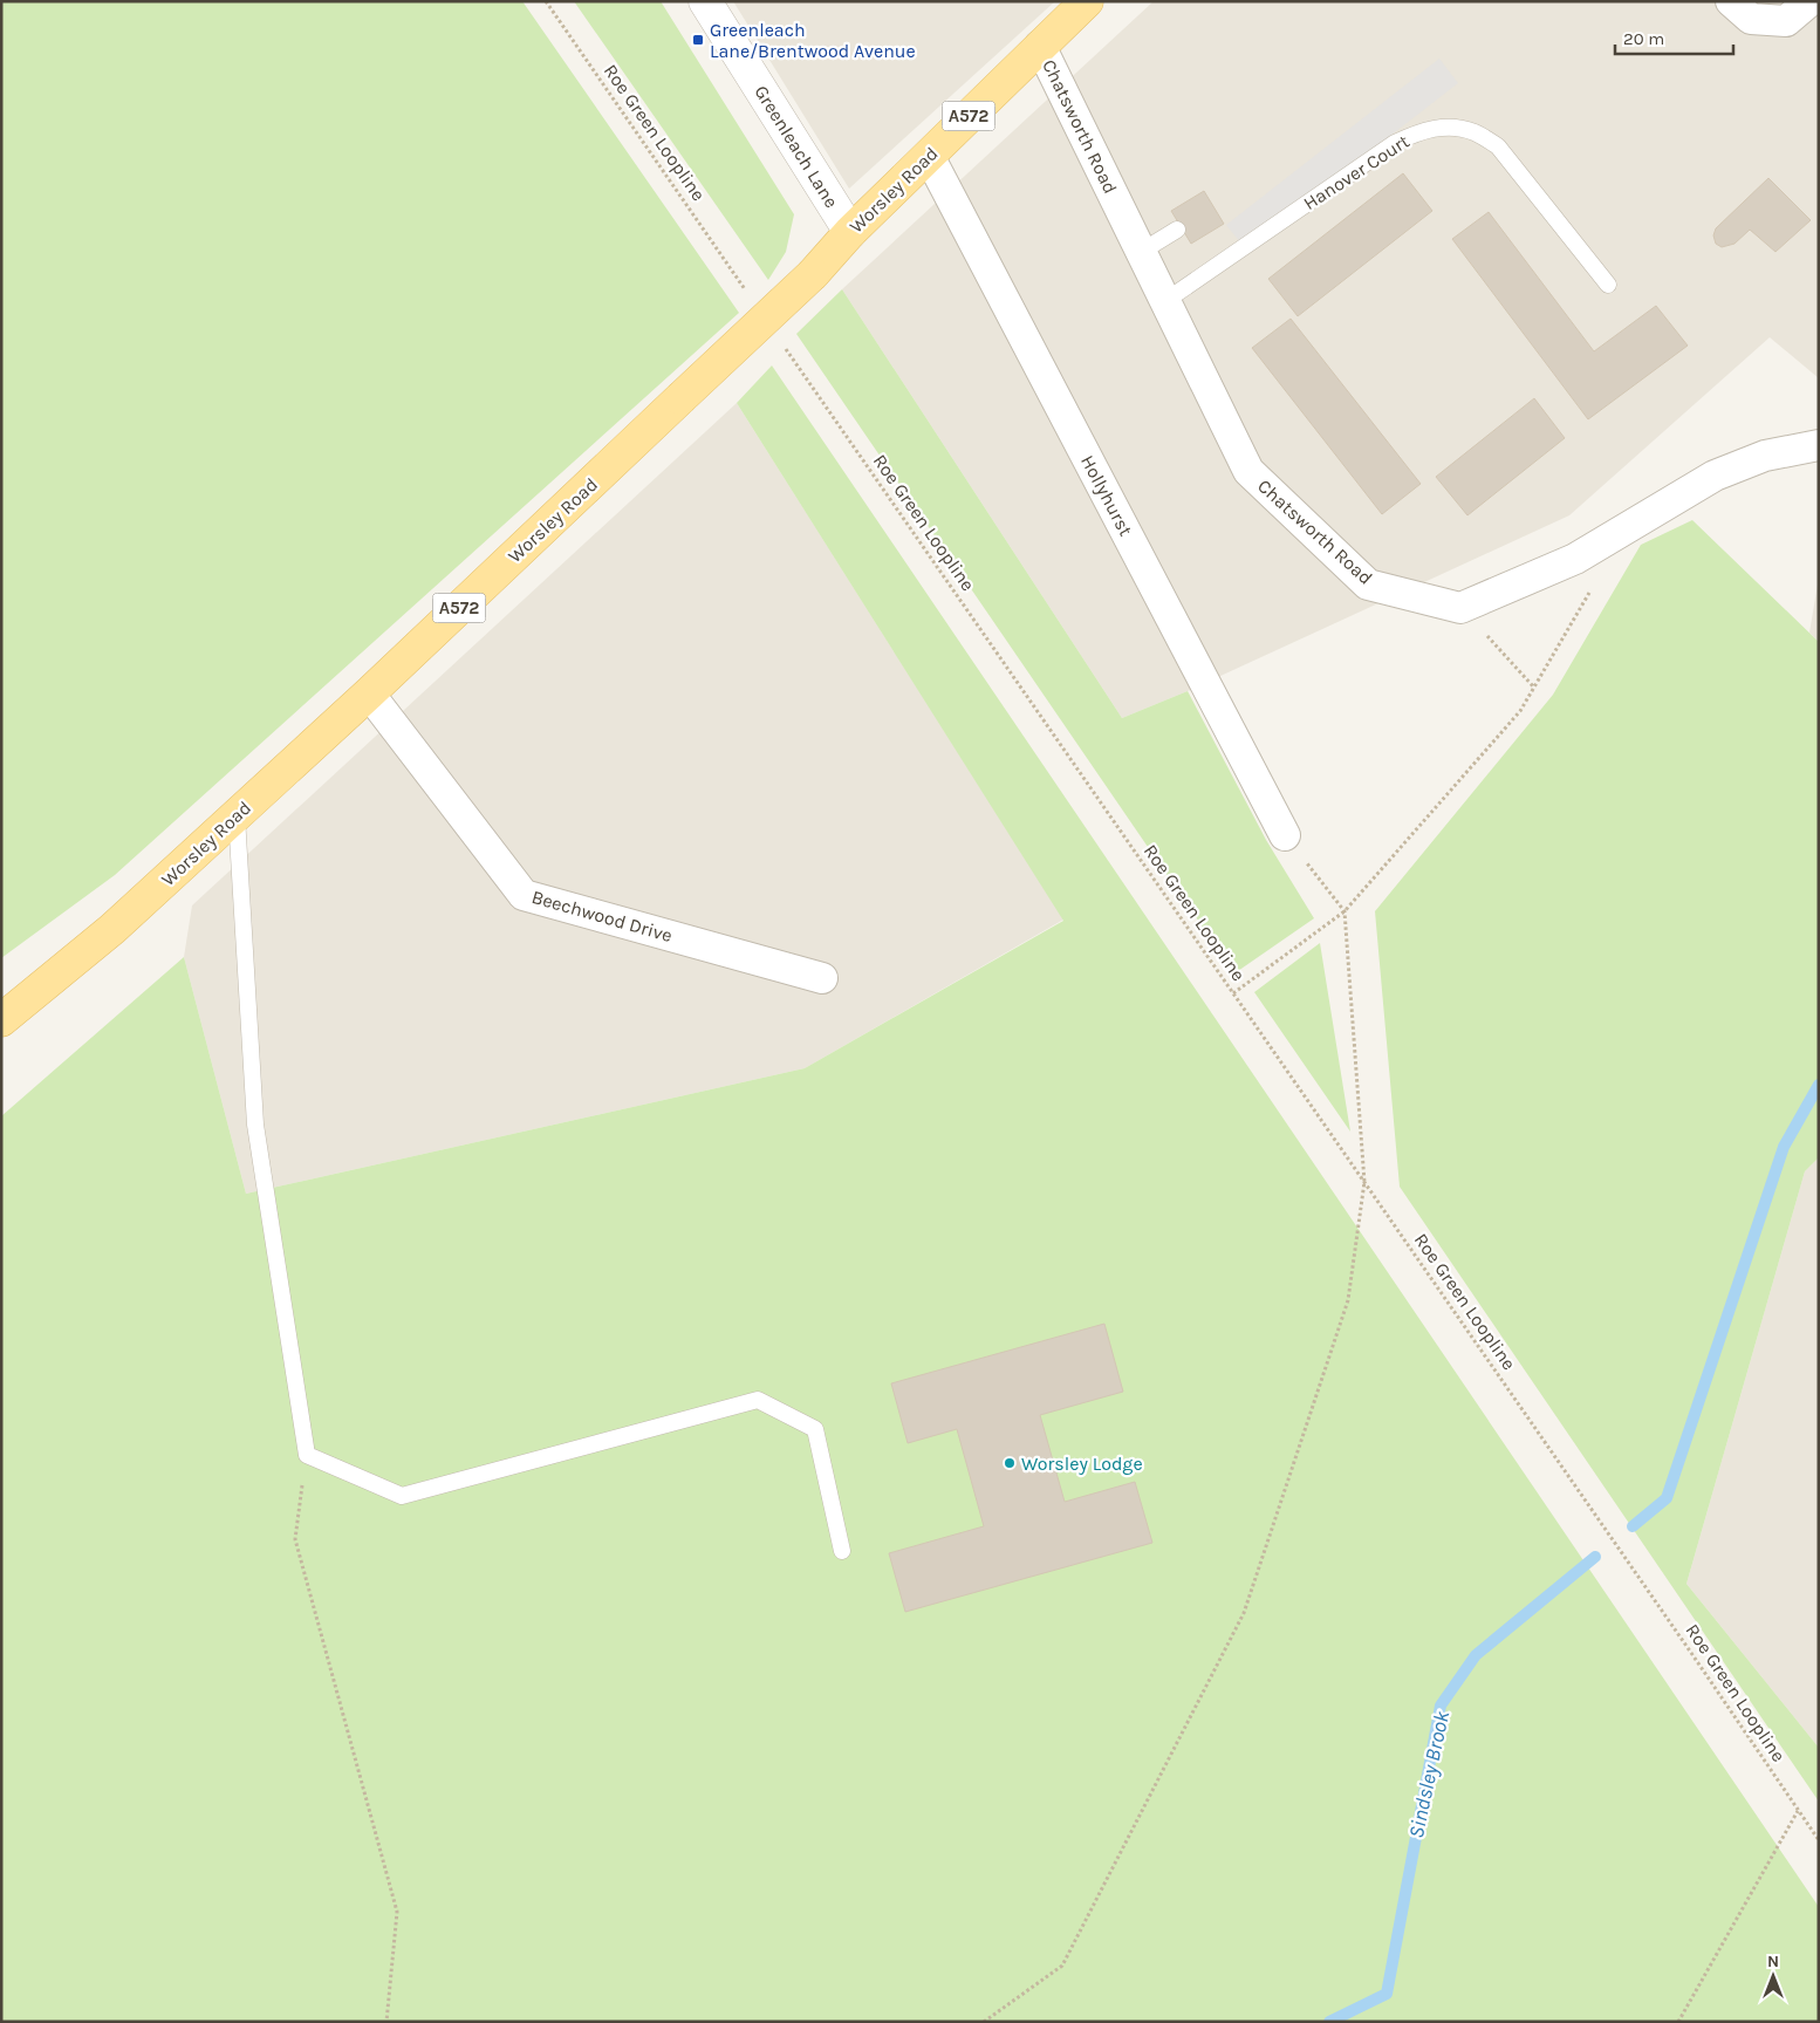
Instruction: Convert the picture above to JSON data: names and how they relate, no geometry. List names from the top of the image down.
{
  "streets": {
    "main road": ["A572", "Worsley Road"],
    "street": [
      "Chatsworth Road",
      "Greenleach Lane",
      "Hollyhurst",
      "Beechwood Drive"
    ],
    "lane": ["Hanover Court"],
    "path": ["Roe Green Loopline"]
  },
  "crossings": [
    ["Chatsworth Road", "Hanover Court"],
    ["Chatsworth Road", "Worsley Road"],
    ["Greenleach Lane", "Worsley Road"],
    ["Worsley Road", "Hollyhurst"],
    ["Worsley Road", "Beechwood Drive"]
  ],
  "water": ["Sindsley Brook"],
  "places": {
    "transit": ["Greenleach Lane/Brentwood Avenue"],
    "other": ["Worsley Lodge"]
  },
  "scale_bar": "20 m",
  "north": "top"
}
